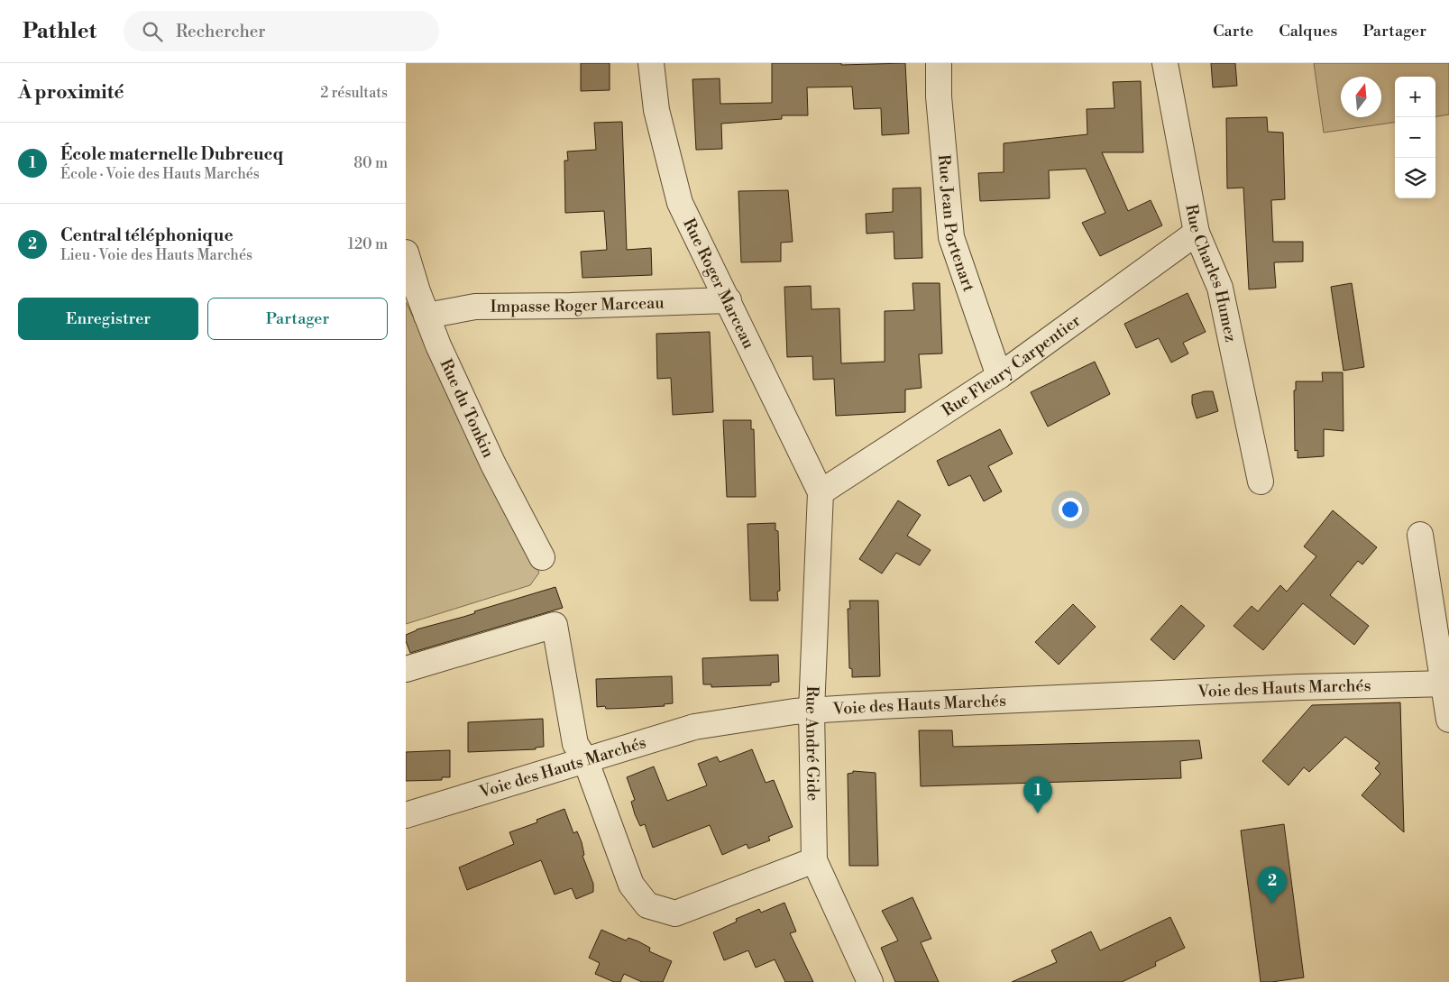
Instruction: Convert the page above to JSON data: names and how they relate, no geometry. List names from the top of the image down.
{
  "streets": {
    "street": [
      "Rue Jean Portenart",
      "Rue Charles Humez",
      "Rue Roger Marceau",
      "Impasse Roger Marceau",
      "Rue Fleury Carpentier",
      "Rue du Tonkin",
      "Voie des Hauts Marchés",
      "Rue André Gide"
    ]
  },
  "crossings": [
    ["Rue Jean Portenart", "Rue Fleury Carpentier"],
    ["Rue Charles Humez", "Rue Fleury Carpentier"],
    ["Rue Roger Marceau", "Impasse Roger Marceau"],
    ["Rue Roger Marceau", "Rue Fleury Carpentier"],
    ["Rue Roger Marceau", "Rue André Gide"],
    ["Impasse Roger Marceau", "Rue du Tonkin"],
    ["Rue Fleury Carpentier", "Rue André Gide"],
    ["Voie des Hauts Marchés", "Rue André Gide"]
  ],
  "north": "top",
  "page": {
    "header": "Pathlet",
    "search": "Rechercher",
    "nav": ["Carte", "Calques", "Partager"],
    "heading": ["À proximité", "2 résultats"],
    "map_buttons": ["+", "−"],
    "list": [
      {
        "mark": "1",
        "name": "École maternelle Dubreucq",
        "note": "École · Voie des Hauts Marchés",
        "value": "80 m"
      },
      {
        "mark": "2",
        "name": "Central téléphonique",
        "note": "Lieu · Voie des Hauts Marchés",
        "value": "120 m"
      }
    ],
    "buttons": ["Enregistrer", "Partager"],
    "pins": ["1", "2"]
  }
}
